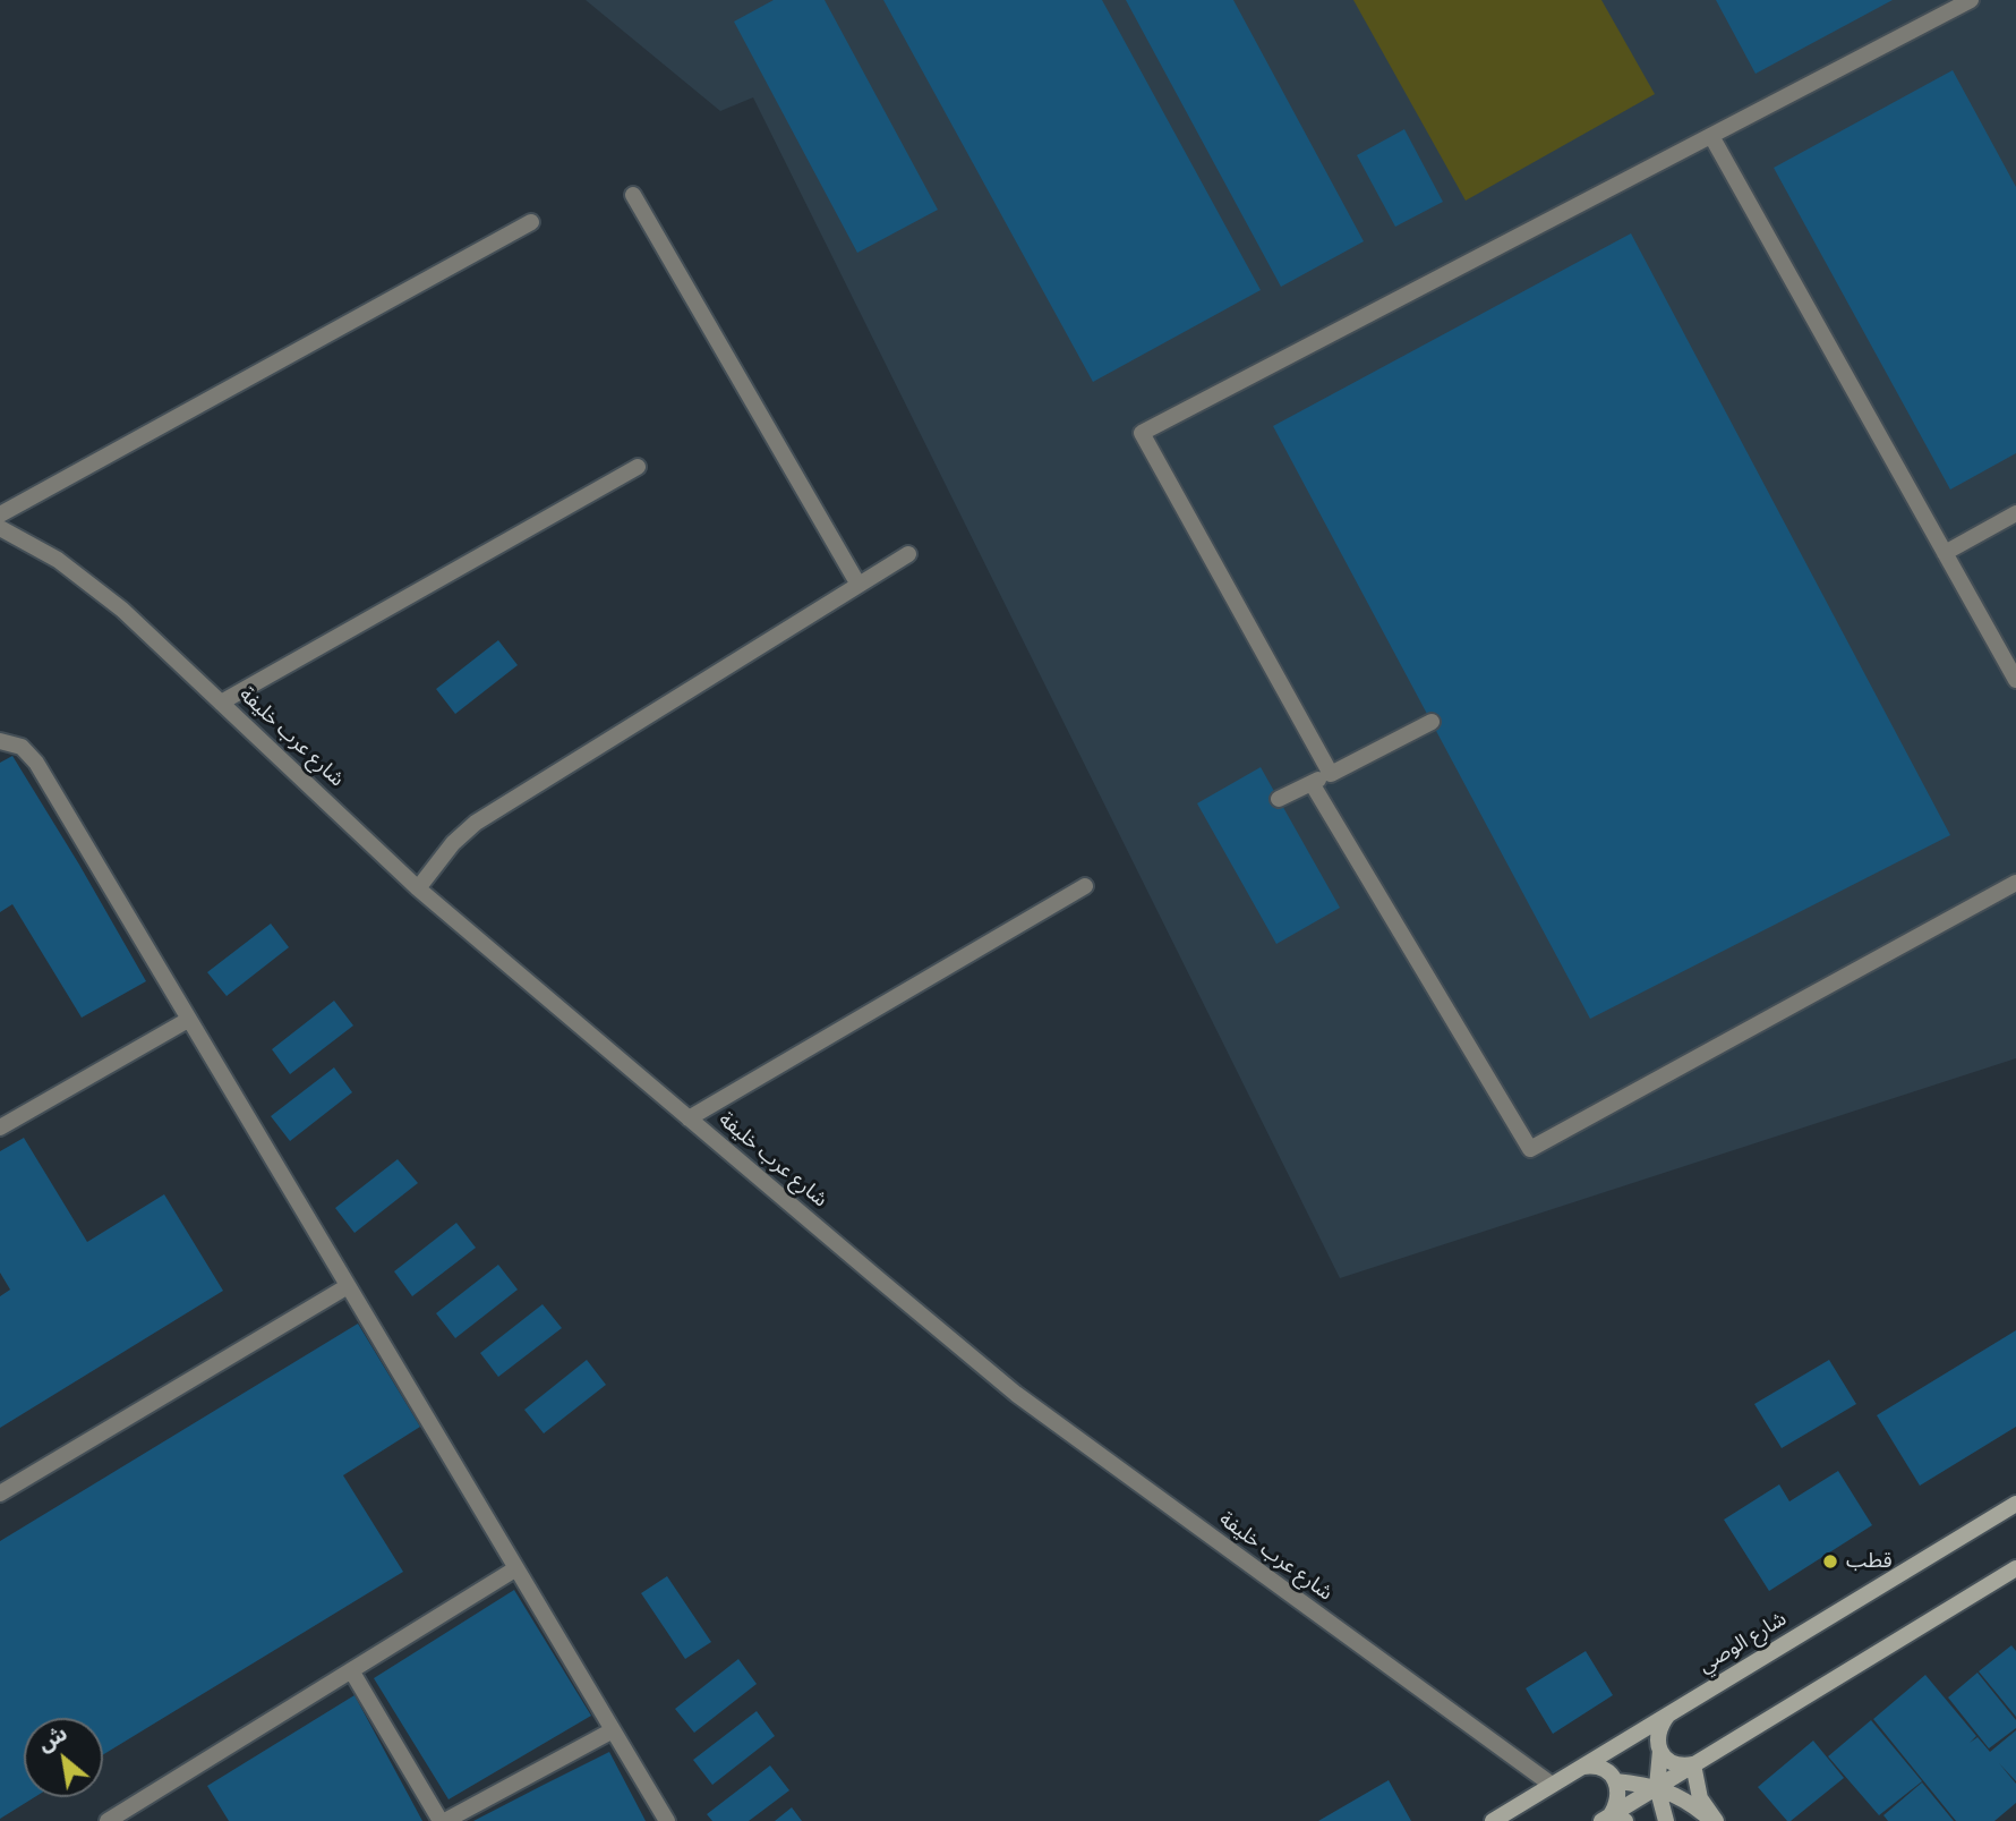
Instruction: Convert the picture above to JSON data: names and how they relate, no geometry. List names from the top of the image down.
{
  "streets": {
    "street": ["شارع عرب خليفة", "شارع الوصي"]
  },
  "crossings": [
    ["شارع عرب خليفة", "شارع الوصي"]
  ],
  "places": ["قطب"],
  "north": "top left"
}
